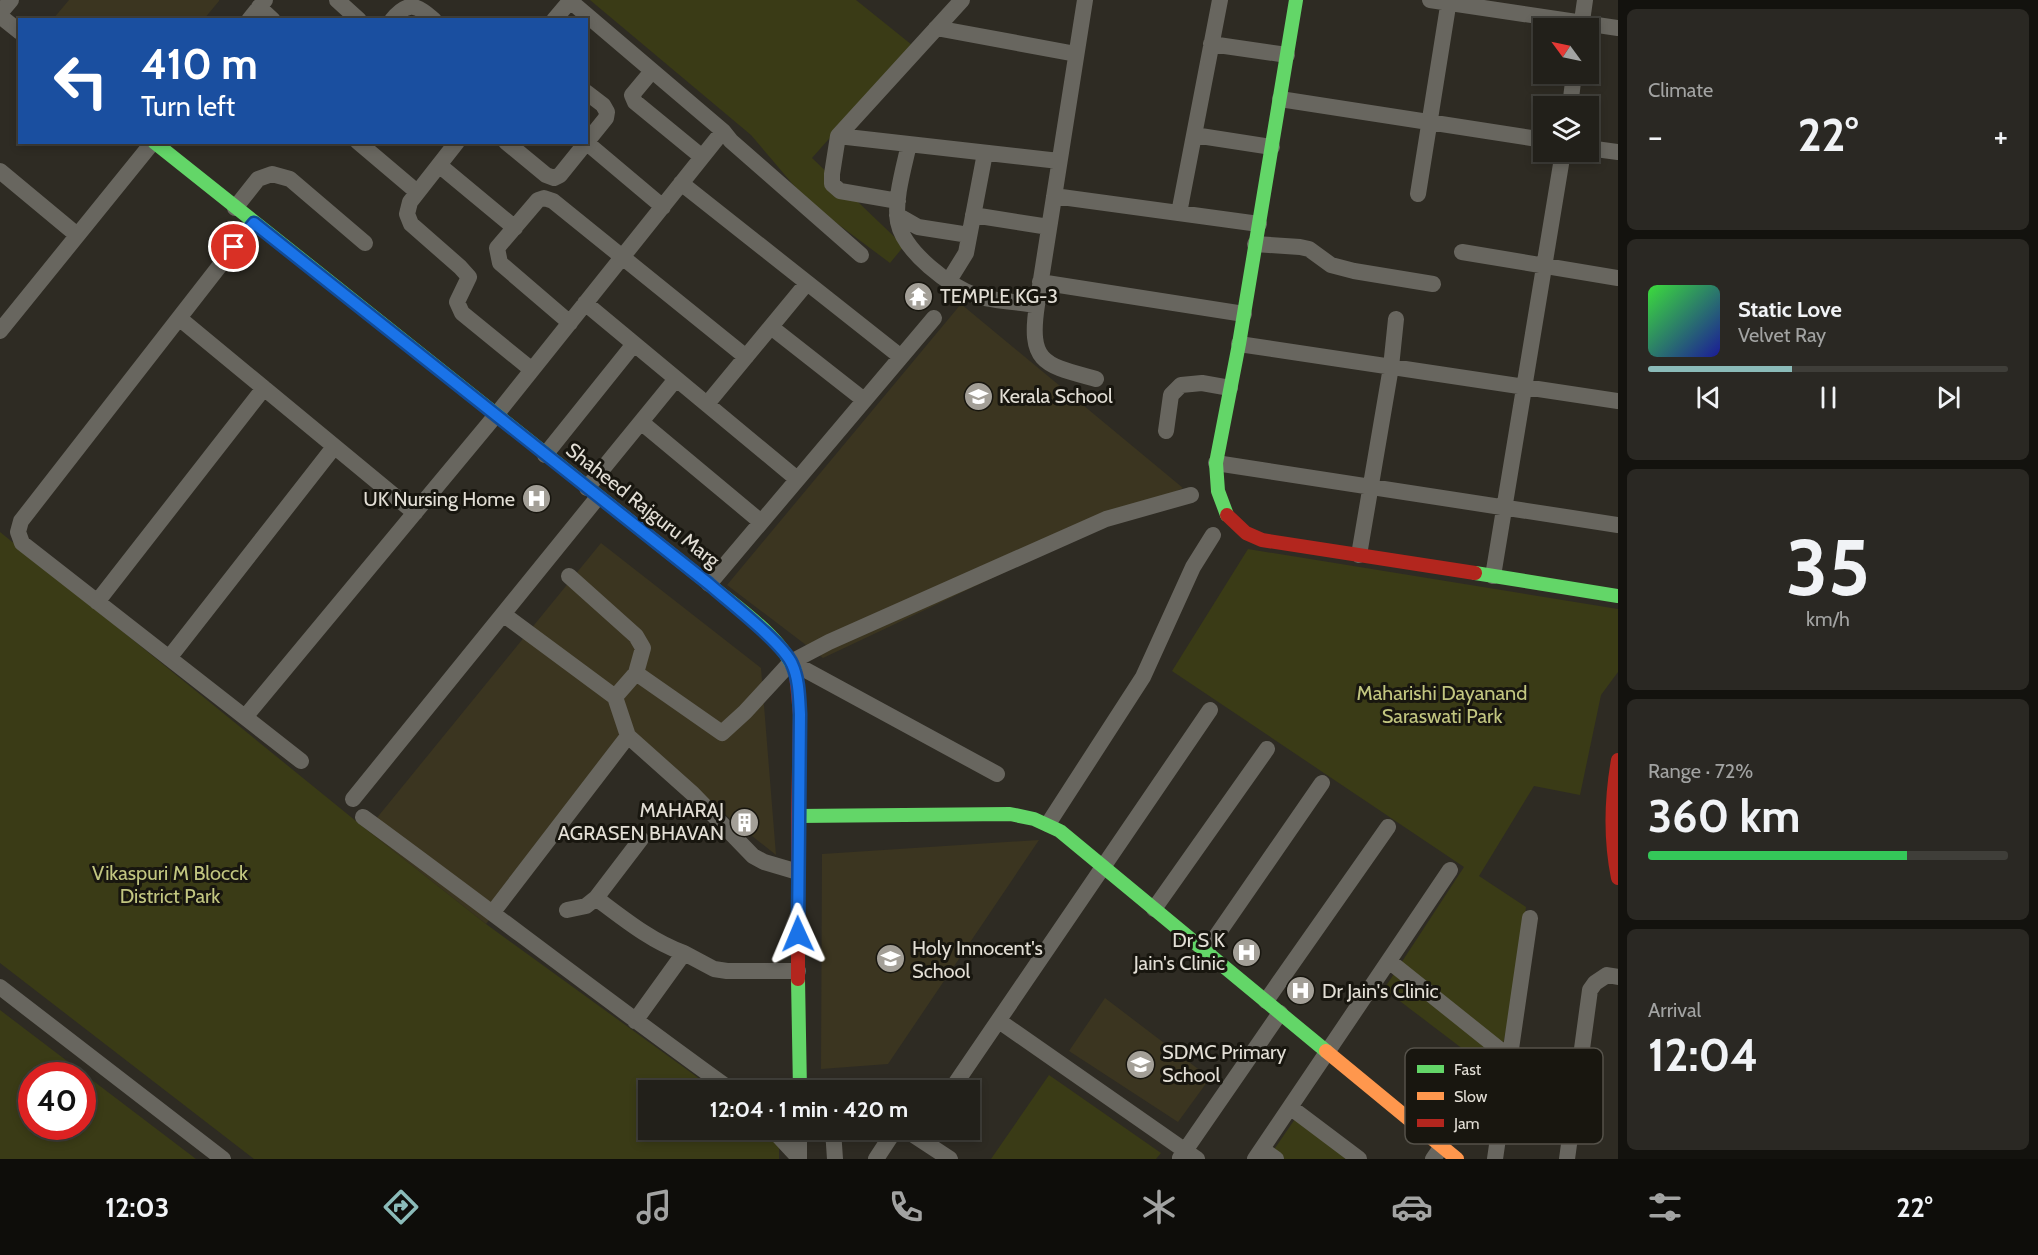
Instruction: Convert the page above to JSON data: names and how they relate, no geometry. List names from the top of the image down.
{
  "streets": {
    "street": ["Shaheed Rajguru Marg"]
  },
  "parks": ["Maharishi Dayanand Saraswati Park", "Vikaspuri M Blocck District Park"],
  "places": {
    "temple": ["TEMPLE KG-3"],
    "school or university": ["Kerala School", "Holy Innocent's School", "SDMC Primary School"],
    "hospital": ["UK Nursing Home", "Dr S K Jain's Clinic", "Dr Jain's Clinic"],
    "building": ["MAHARAJ AGRASEN BHAVAN"]
  },
  "legend": ["Fast", "Slow", "Jam"],
  "north": "top left",
  "page": {
    "tile": [
      "Climate",
      ["35", "km/h"],
      ["Range · 72%", "360 km"],
      ["Arrival", "12:04"]
    ],
    "turn": ["410 m", "Turn left"],
    "heat": ["−", "22°", "+"],
    "song": ["Static Love", "Velvet Ray"],
    "limit": "40",
    "trip": "12:04 · 1 min · 420 m",
    "tabs": ["12:03", "22°"]
  }
}
